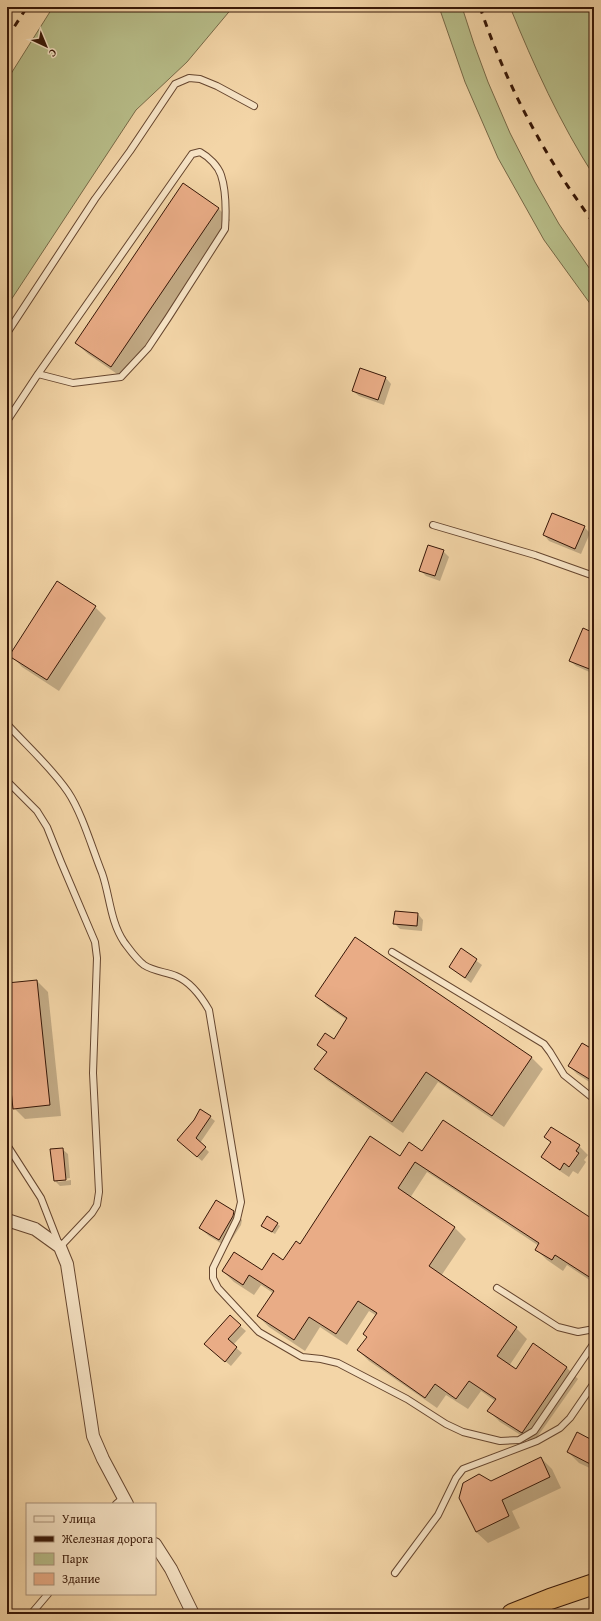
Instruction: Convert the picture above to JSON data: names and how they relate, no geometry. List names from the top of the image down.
{
  "legend": [
    "Улица",
    "Железная дорога",
    "Парк",
    "Здание"
  ],
  "north": "bottom right"
}
